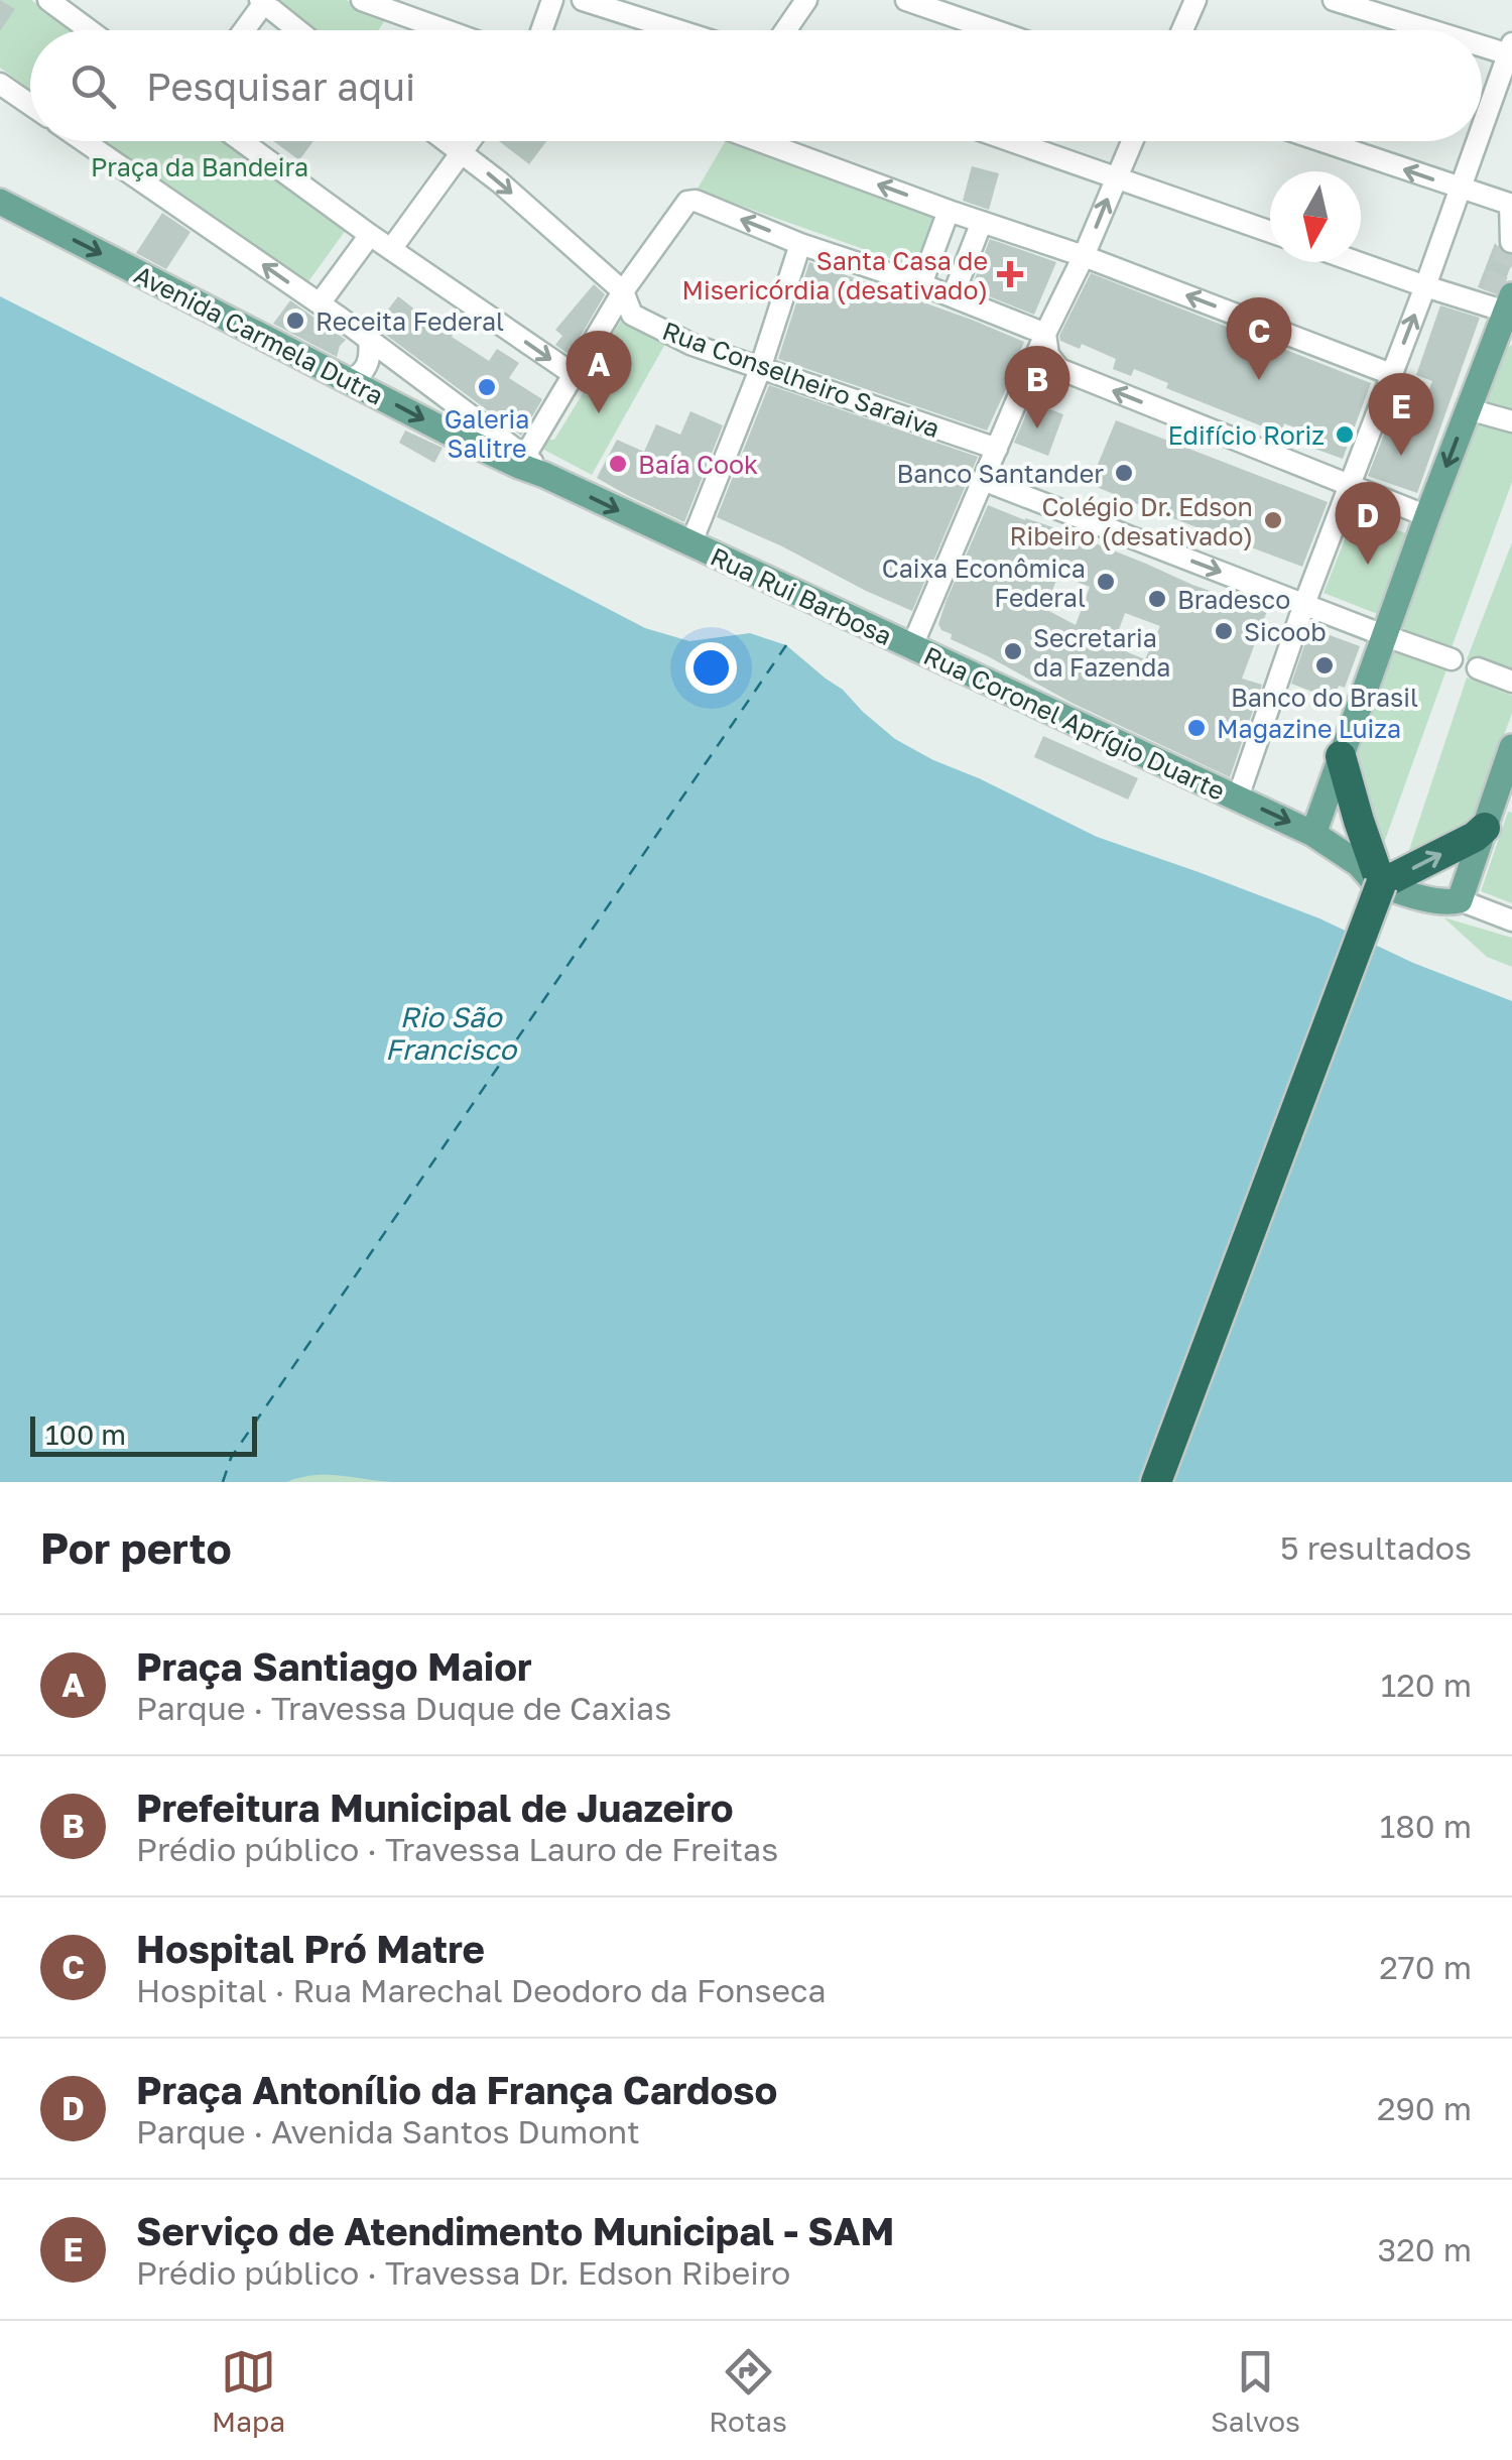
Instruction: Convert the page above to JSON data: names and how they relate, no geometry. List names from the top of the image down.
{
  "streets": {
    "main road": ["Avenida Carmela Dutra", "Rua Rui Barbosa", "Rua Coronel Aprígio Duarte"],
    "street": ["Rua Conselheiro Saraiva"]
  },
  "crossings": [
    ["Avenida Carmela Dutra", "Rua Rui Barbosa"],
    ["Rua Rui Barbosa", "Rua Coronel Aprígio Duarte"]
  ],
  "one_way": ["Avenida Carmela Dutra"],
  "water": ["Rio São Francisco"],
  "parks": ["Praça da Bandeira"],
  "places": {
    "health": ["Santa Casa de Misericórdia (desativado)"],
    "other": [
      "Receita Federal",
      "Galeria Salitre",
      "Edifício Roriz",
      "Baía Cook",
      "Banco Santander",
      "Colégio Dr. Edson Ribeiro (desativado)",
      "Caixa Econômica Federal",
      "Bradesco",
      "Sicoob",
      "Secretaria da Fazenda",
      "Banco do Brasil",
      "Magazine Luiza"
    ]
  },
  "scale_bar": "100 m",
  "north": "bottom",
  "page": {
    "search": "Pesquisar aqui",
    "pins": [
      "C",
      "A",
      "B",
      "E",
      "D"
    ],
    "scale": "100 m",
    "heading": ["Por perto", "5 resultados"],
    "list": [
      {
        "mark": "A",
        "name": "Praça Santiago Maior",
        "note": "Parque · Travessa Duque de Caxias",
        "value": "120 m"
      },
      {
        "mark": "B",
        "name": "Prefeitura Municipal de Juazeiro",
        "note": "Prédio público · Travessa Lauro de Freitas",
        "value": "180 m"
      },
      {
        "mark": "C",
        "name": "Hospital Pró Matre",
        "note": "Hospital · Rua Marechal Deodoro da Fonseca",
        "value": "270 m"
      },
      {
        "mark": "D",
        "name": "Praça Antonílio da França Cardoso",
        "note": "Parque · Avenida Santos Dumont",
        "value": "290 m"
      },
      {
        "mark": "E",
        "name": "Serviço de Atendimento Municipal - SAM",
        "note": "Prédio público · Travessa Dr. Edson Ribeiro",
        "value": "320 m"
      }
    ],
    "nav": ["Mapa", "Rotas", "Salvos"]
  }
}
